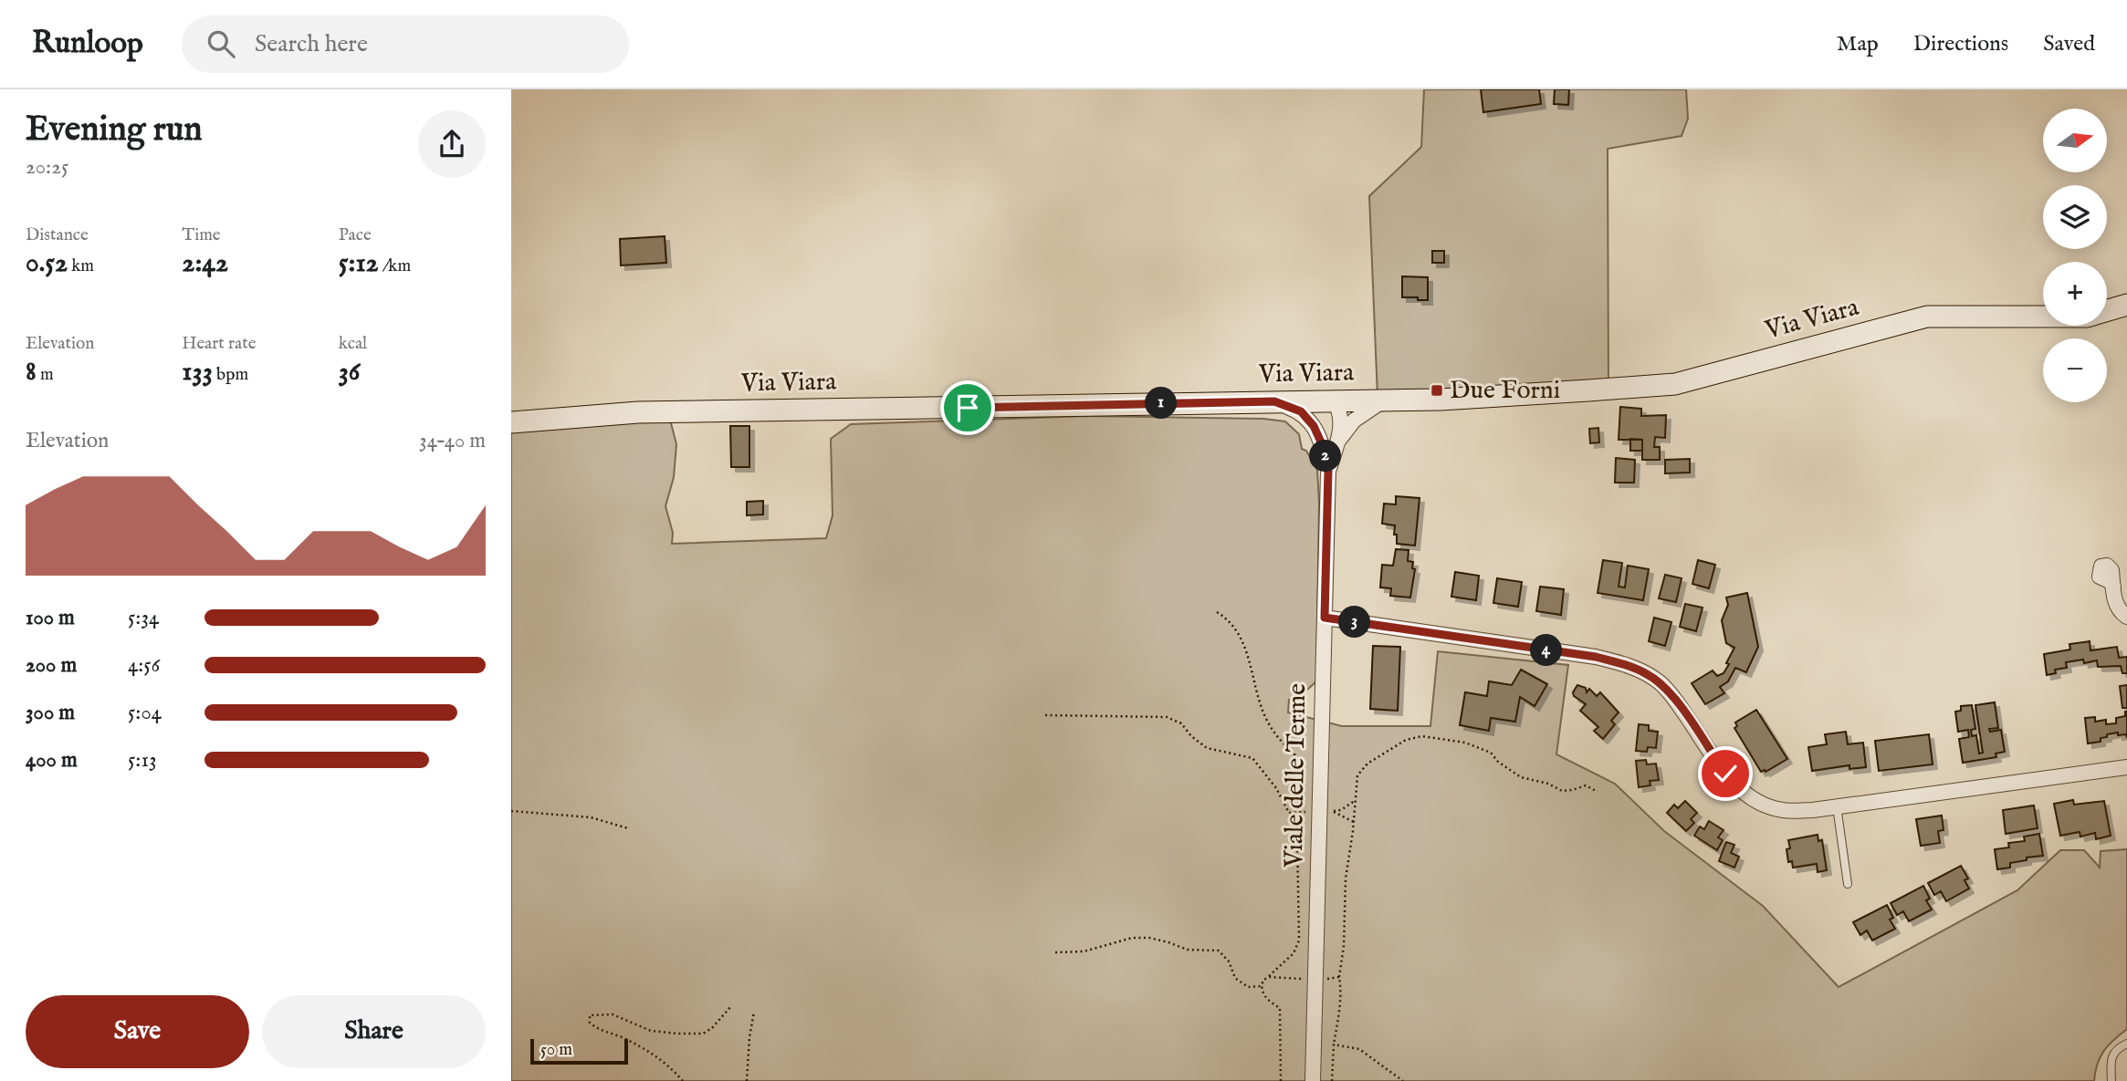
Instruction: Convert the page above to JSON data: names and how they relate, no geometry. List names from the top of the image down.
{
  "streets": {
    "main road": ["Via Viara"],
    "street": ["Viale delle Terme"]
  },
  "crossings": [
    ["Via Viara", "Viale delle Terme"]
  ],
  "places": {
    "transit": ["Due Forni"]
  },
  "scale_bar": "50 m",
  "north": "right",
  "page": {
    "header": "Runloop",
    "search": "Search here",
    "nav": ["Map", "Directions", "Saved"],
    "heading": ["Evening run", "20:25"],
    "map_buttons": ["+", "−"],
    "stats": [
      ["Distance", "0.52 km"],
      ["Time", "2:42"],
      ["Pace", "5:12 /km"],
      ["Elevation", "8 m"],
      ["Heart rate", "133 bpm"],
      ["kcal", "36"]
    ],
    "pins": [
      "1",
      "2",
      "3",
      "4"
    ],
    "chart": ["Elevation", "34–40 m"],
    "list": [
      {
        "name": "100 m",
        "note": "5:34"
      },
      {
        "name": "200 m",
        "note": "4:56"
      },
      {
        "name": "300 m",
        "note": "5:04"
      },
      {
        "name": "400 m",
        "note": "5:13"
      }
    ],
    "buttons": ["Save", "Share"],
    "scale": "50 m"
  }
}
